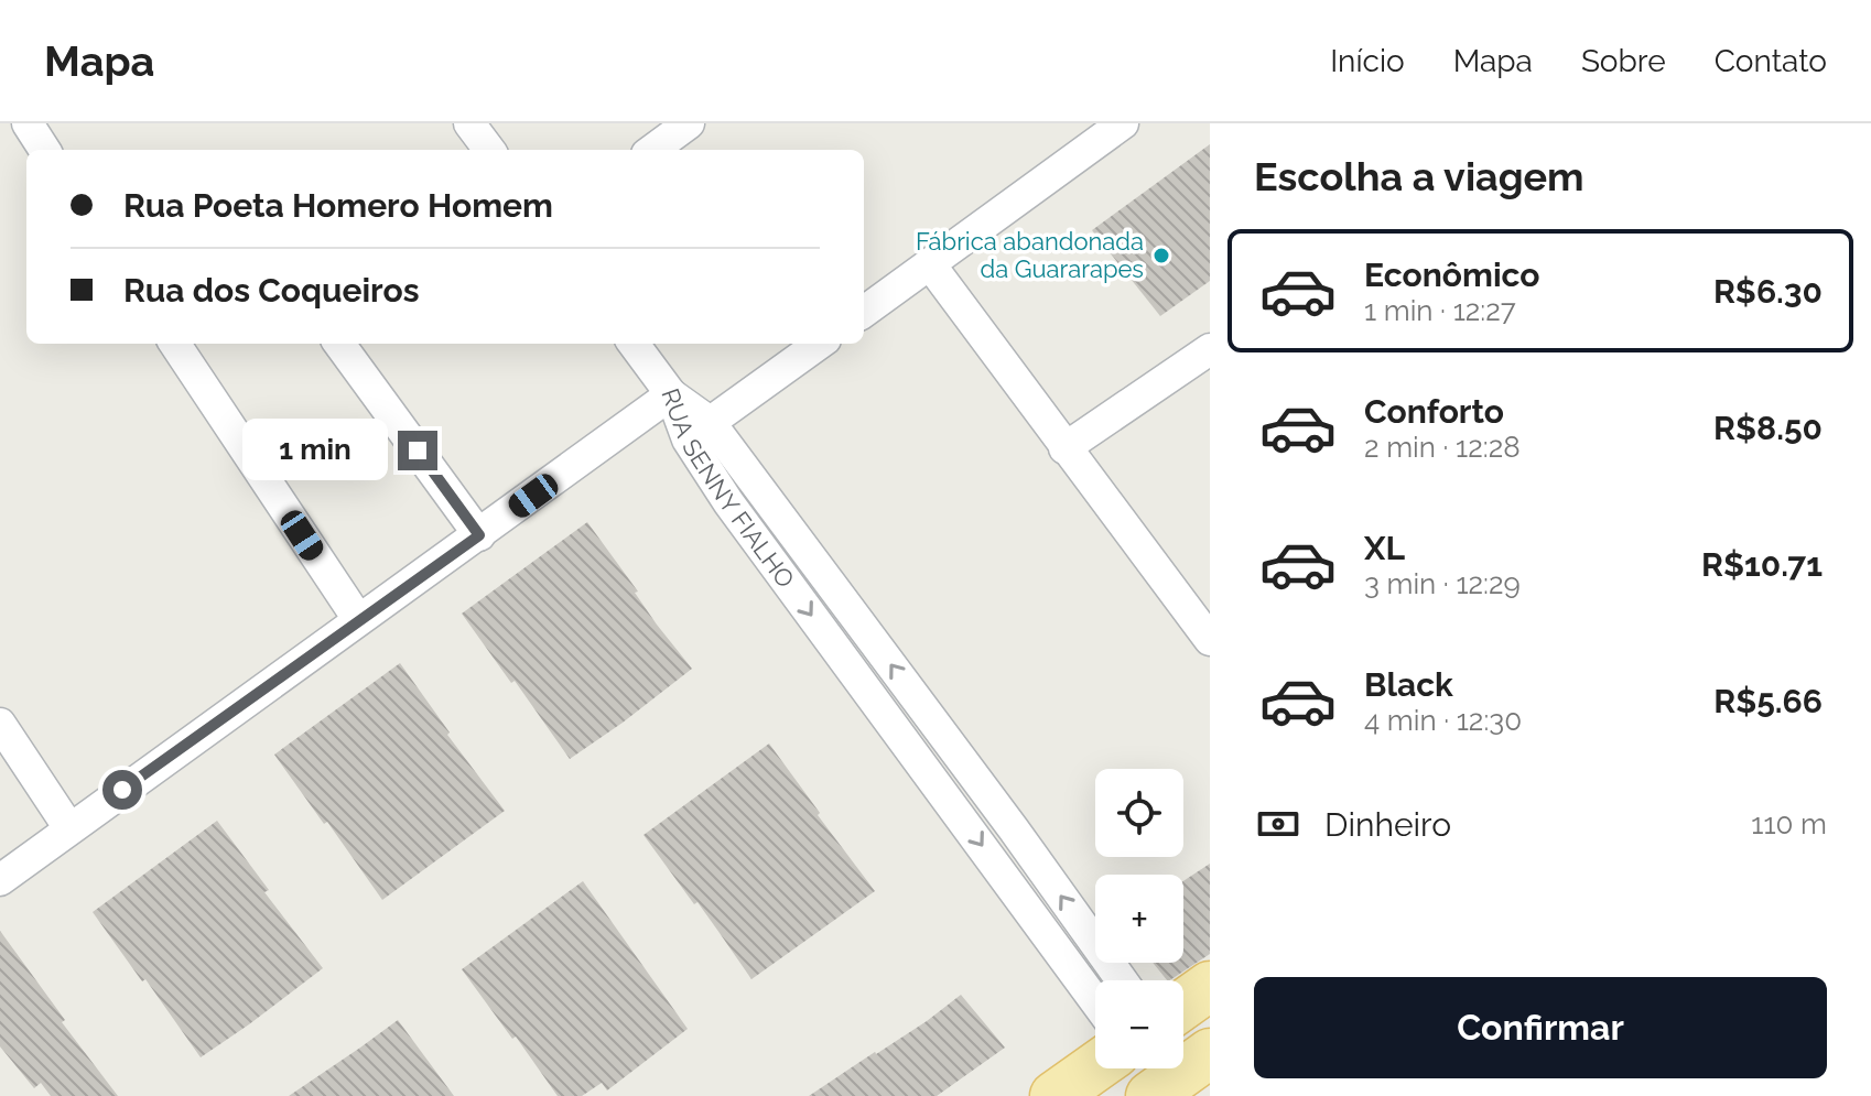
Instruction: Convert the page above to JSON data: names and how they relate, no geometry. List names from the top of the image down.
{
  "streets": {
    "street": ["RUA SENNY FIALHO"]
  },
  "places": ["Fábrica abandonada da Guararapes"],
  "page": {
    "header": "Mapa",
    "nav": [
      "Início",
      "Mapa",
      "Sobre",
      "Contato"
    ],
    "heading": "Escolha a viagem",
    "banner": ["Rua Poeta Homero Homem", "Rua dos Coqueiros"],
    "list": [
      {
        "name": "Econômico",
        "note": "1 min · 12:27",
        "value": "R$6.30"
      },
      {
        "name": "Conforto",
        "note": "2 min · 12:28",
        "value": "R$8.50"
      },
      {
        "name": "XL",
        "note": "3 min · 12:29",
        "value": "R$10.71"
      },
      {
        "name": "Black",
        "note": "4 min · 12:30",
        "value": "R$5.66"
      }
    ],
    "bubble": "1 min",
    "map_buttons": ["+", "−"],
    "pay": ["Dinheiro", "110 m"],
    "buttons": "Confirmar"
  }
}
